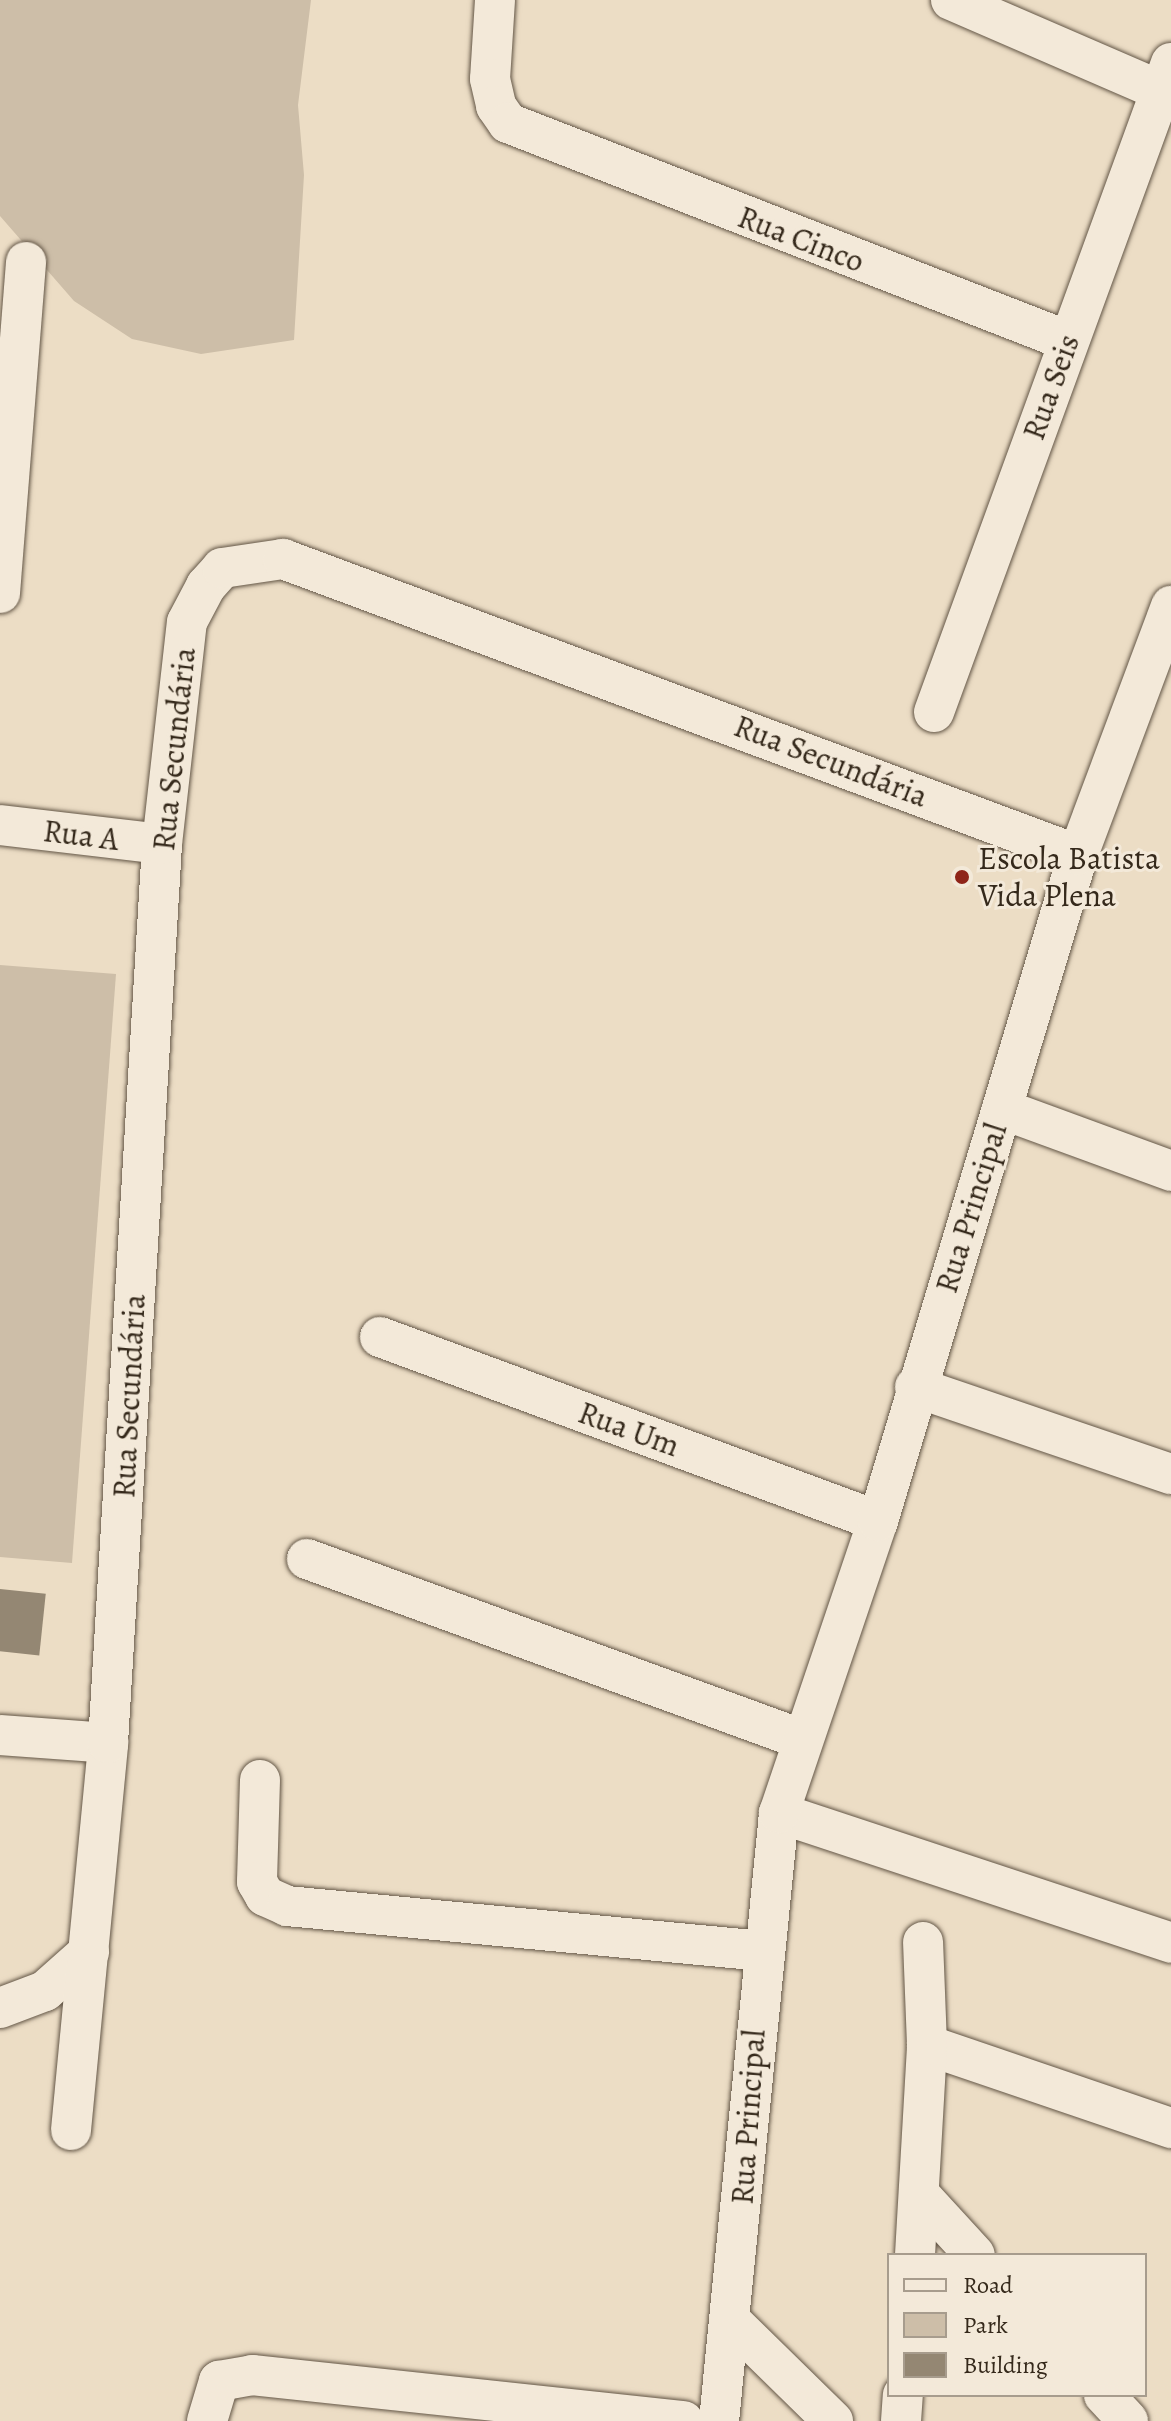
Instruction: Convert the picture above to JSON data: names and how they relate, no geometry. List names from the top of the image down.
{
  "streets": {
    "street": [
      "Rua Cinco",
      "Rua Seis",
      "Rua Secundária",
      "Rua A",
      "Rua Principal",
      "Rua Um"
    ]
  },
  "crossings": [
    ["Rua Cinco", "Rua Seis"],
    ["Rua Secundária", "Rua A"],
    ["Rua Secundária", "Rua Principal"],
    ["Rua Principal", "Rua Um"]
  ],
  "places": ["Escola Batista Vida Plena"],
  "legend": ["Road", "Park", "Building"]
}
